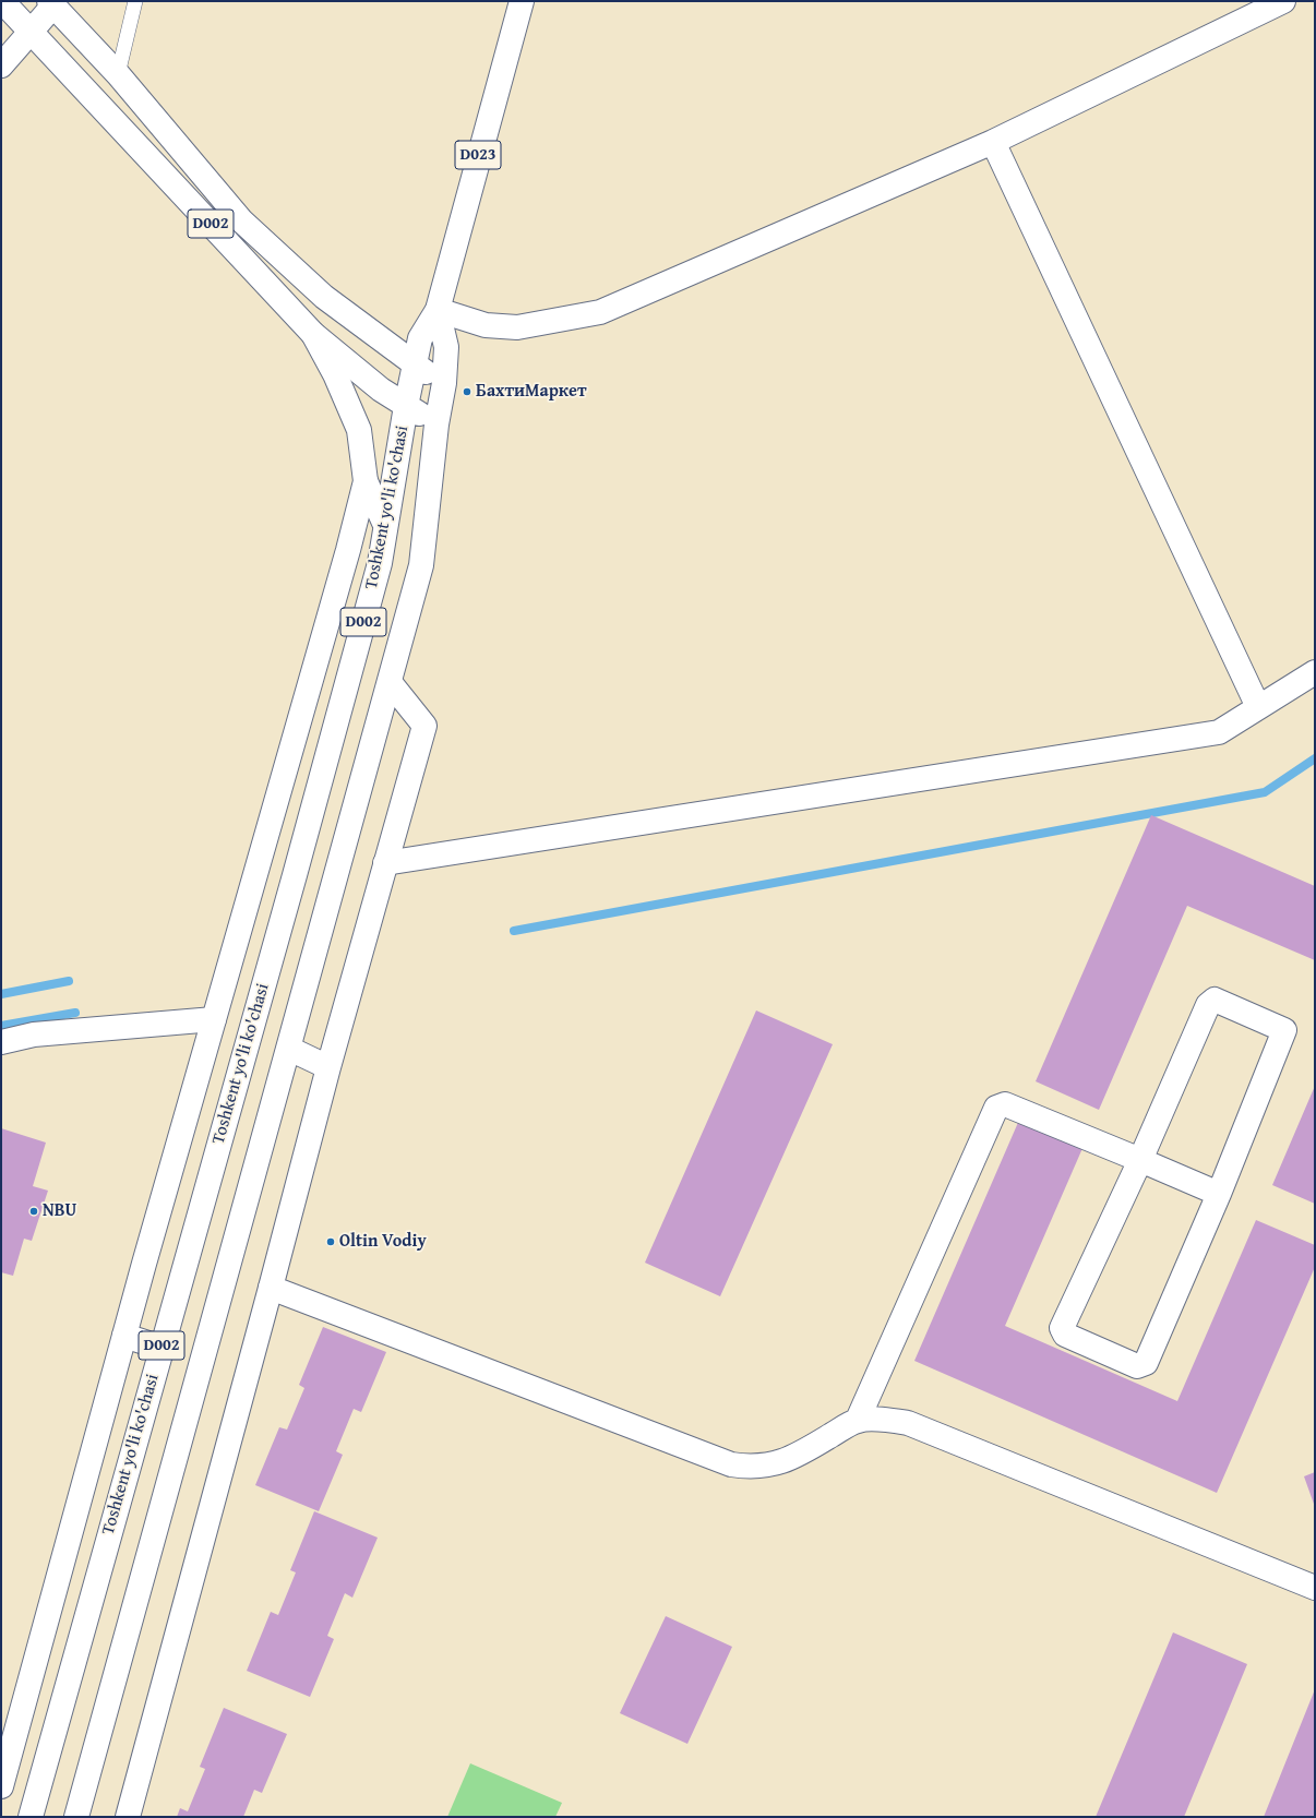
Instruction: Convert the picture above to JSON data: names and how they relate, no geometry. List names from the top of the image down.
{
  "streets": {
    "street": ["D023", "D002", "Toshkent yo'li ko'chasi"]
  },
  "crossings": [
    ["D002", "Toshkent yo'li ko'chasi"]
  ],
  "places": ["БахтиМаркет", "NBU", "Oltin Vodiy"]
}
